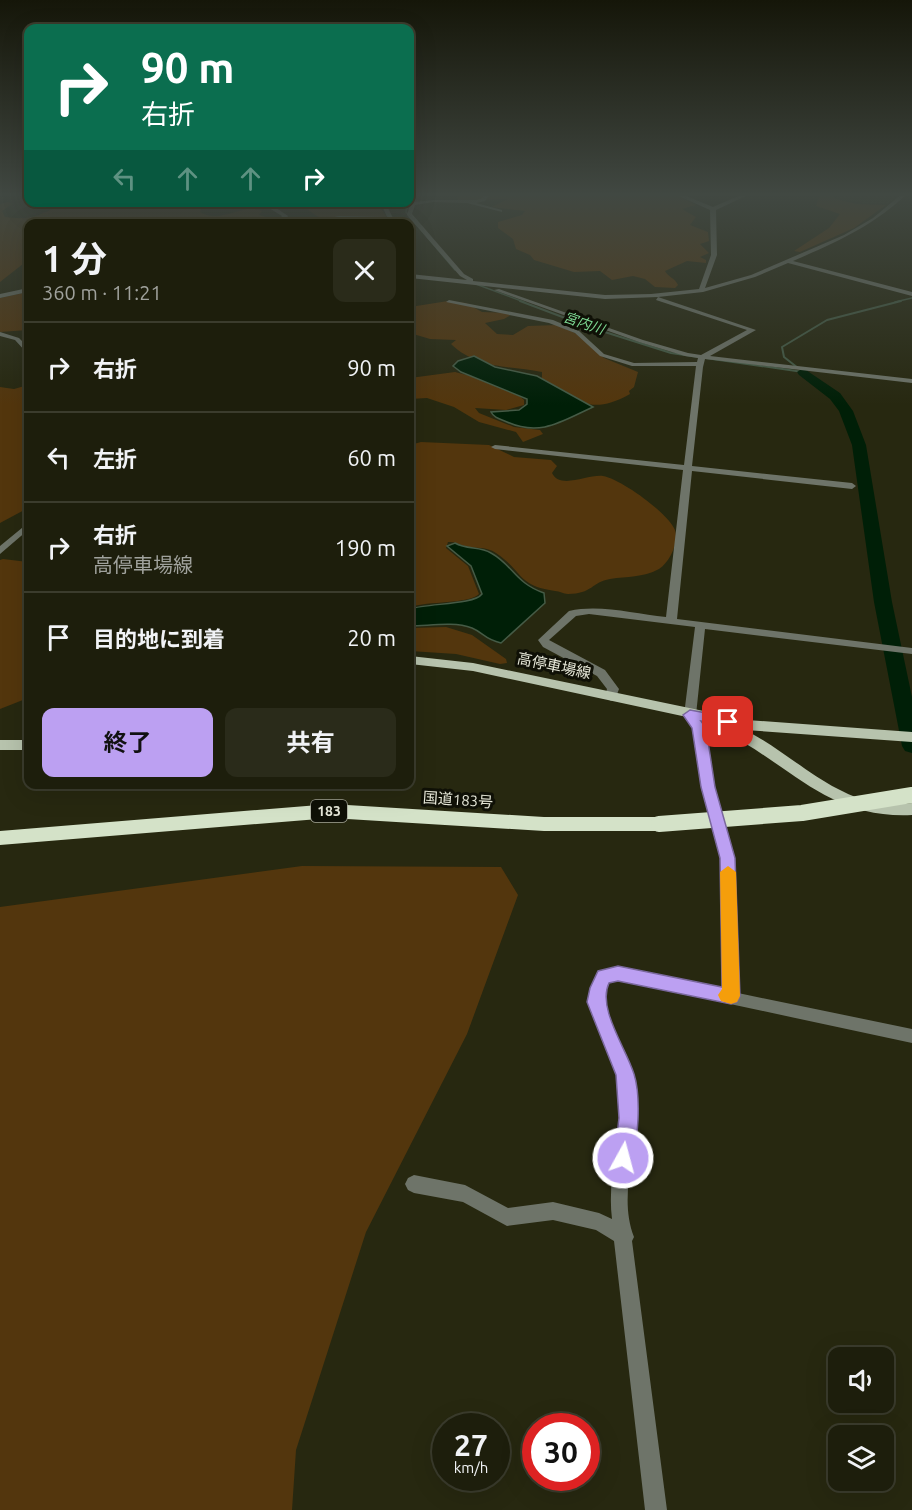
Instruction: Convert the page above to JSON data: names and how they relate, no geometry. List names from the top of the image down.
{
  "streets": {
    "highway": ["国道183号", "183"],
    "main road": ["高停車場線"]
  },
  "crossings": [
    ["高停車場線", "国道183号"]
  ],
  "water": ["宮内川"],
  "page": {
    "turn": ["90 m", "右折"],
    "heading": ["1 分", "360 m · 11:21"],
    "list": [
      {
        "name": "右折",
        "value": "90 m"
      },
      {
        "name": "左折",
        "value": "60 m"
      },
      {
        "name": "右折",
        "note": "高停車場線",
        "value": "190 m"
      },
      {
        "name": "目的地に到着",
        "value": "20 m"
      }
    ],
    "buttons": ["終了", "共有"],
    "speed": "27 km/h",
    "limit": "30"
  }
}
